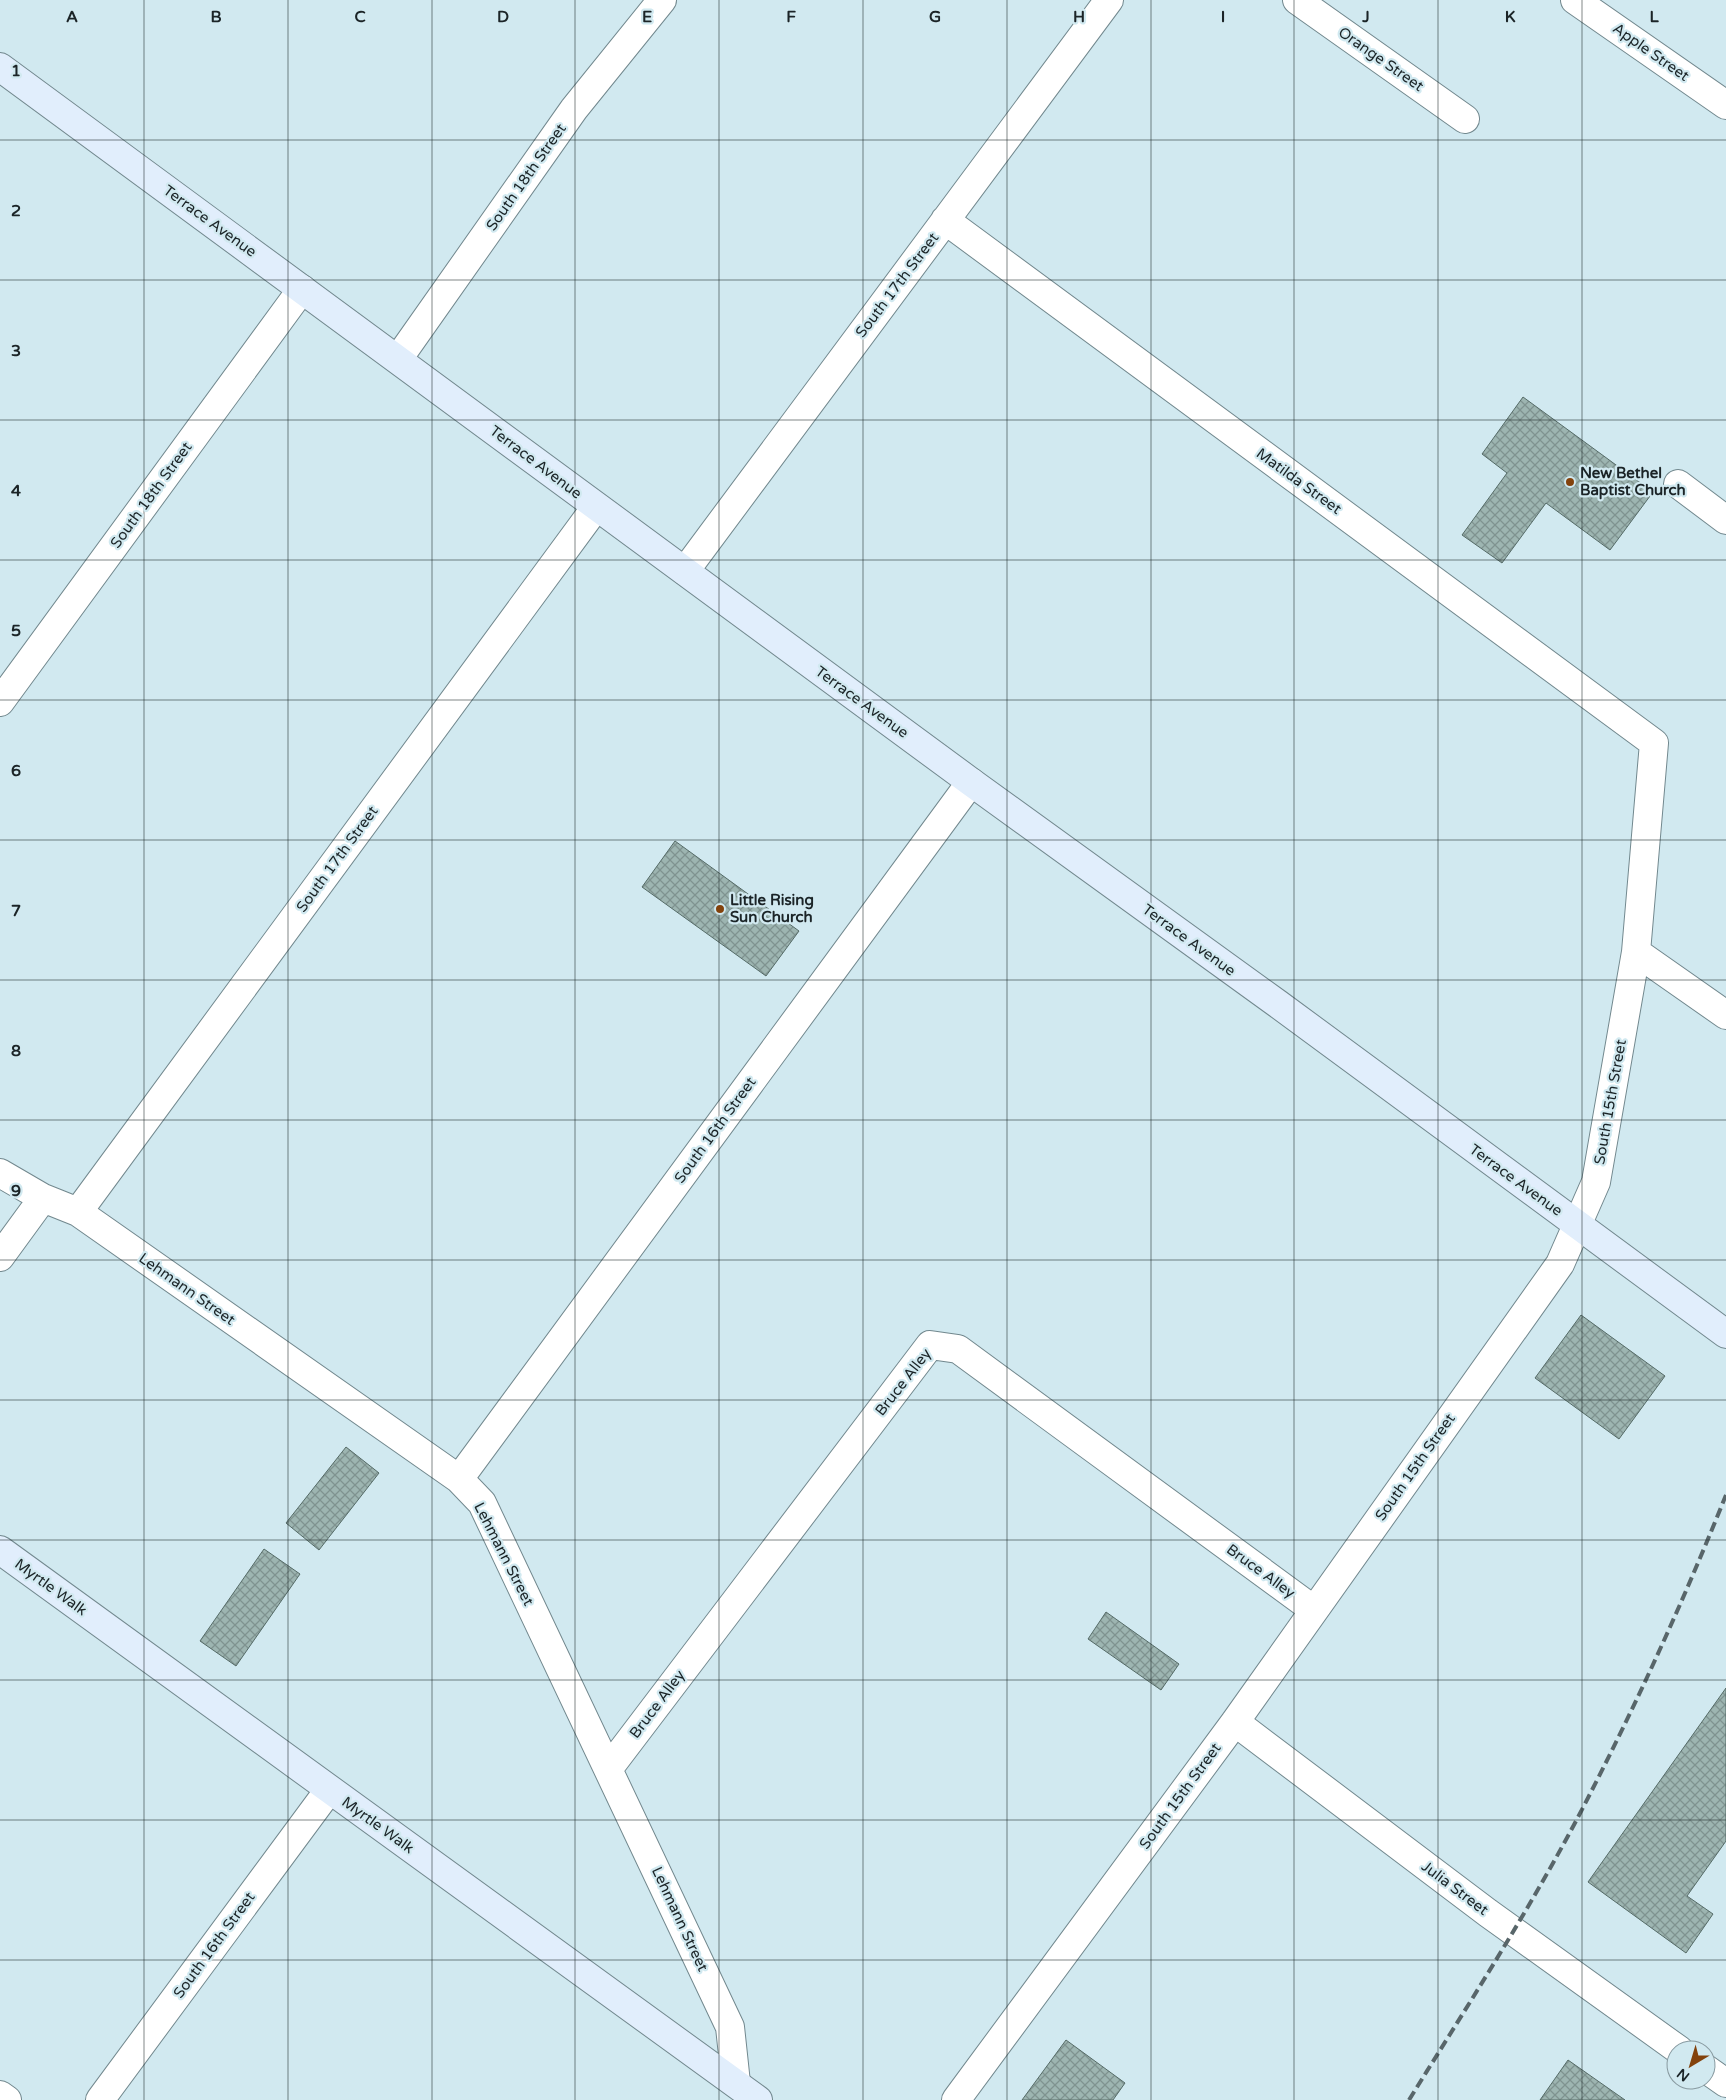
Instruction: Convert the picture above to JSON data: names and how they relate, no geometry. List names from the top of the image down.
{
  "streets": {
    "street": [
      "Apple Street",
      "Orange Street",
      "South 18th Street",
      "Terrace Avenue",
      "South 17th Street",
      "Matilda Street",
      "South 15th Street",
      "South 16th Street",
      "Lehmann Street",
      "Bruce Alley",
      "Myrtle Walk",
      "Julia Street"
    ]
  },
  "crossings": [
    ["South 18th Street", "Terrace Avenue"],
    ["Terrace Avenue", "South 17th Street"],
    ["Terrace Avenue", "South 15th Street"],
    ["Terrace Avenue", "South 16th Street"],
    ["South 17th Street", "Matilda Street"],
    ["South 17th Street", "Lehmann Street"],
    ["Matilda Street", "South 15th Street"],
    ["South 15th Street", "Bruce Alley"],
    ["South 15th Street", "Julia Street"],
    ["South 16th Street", "Lehmann Street"],
    ["South 16th Street", "Myrtle Walk"],
    ["Lehmann Street", "Bruce Alley"],
    ["Lehmann Street", "Myrtle Walk"]
  ],
  "places": ["New Bethel Baptist Church", "Little Rising Sun Church"],
  "north": "bottom left",
  "grid": {
    "columns": [
      "A",
      "B",
      "C",
      "D",
      "E",
      "F",
      "G",
      "H",
      "I",
      "J",
      "K",
      "L"
    ],
    "rows": [
      "1",
      "2",
      "3",
      "4",
      "5",
      "6",
      "7",
      "8",
      "9"
    ]
  }
}
